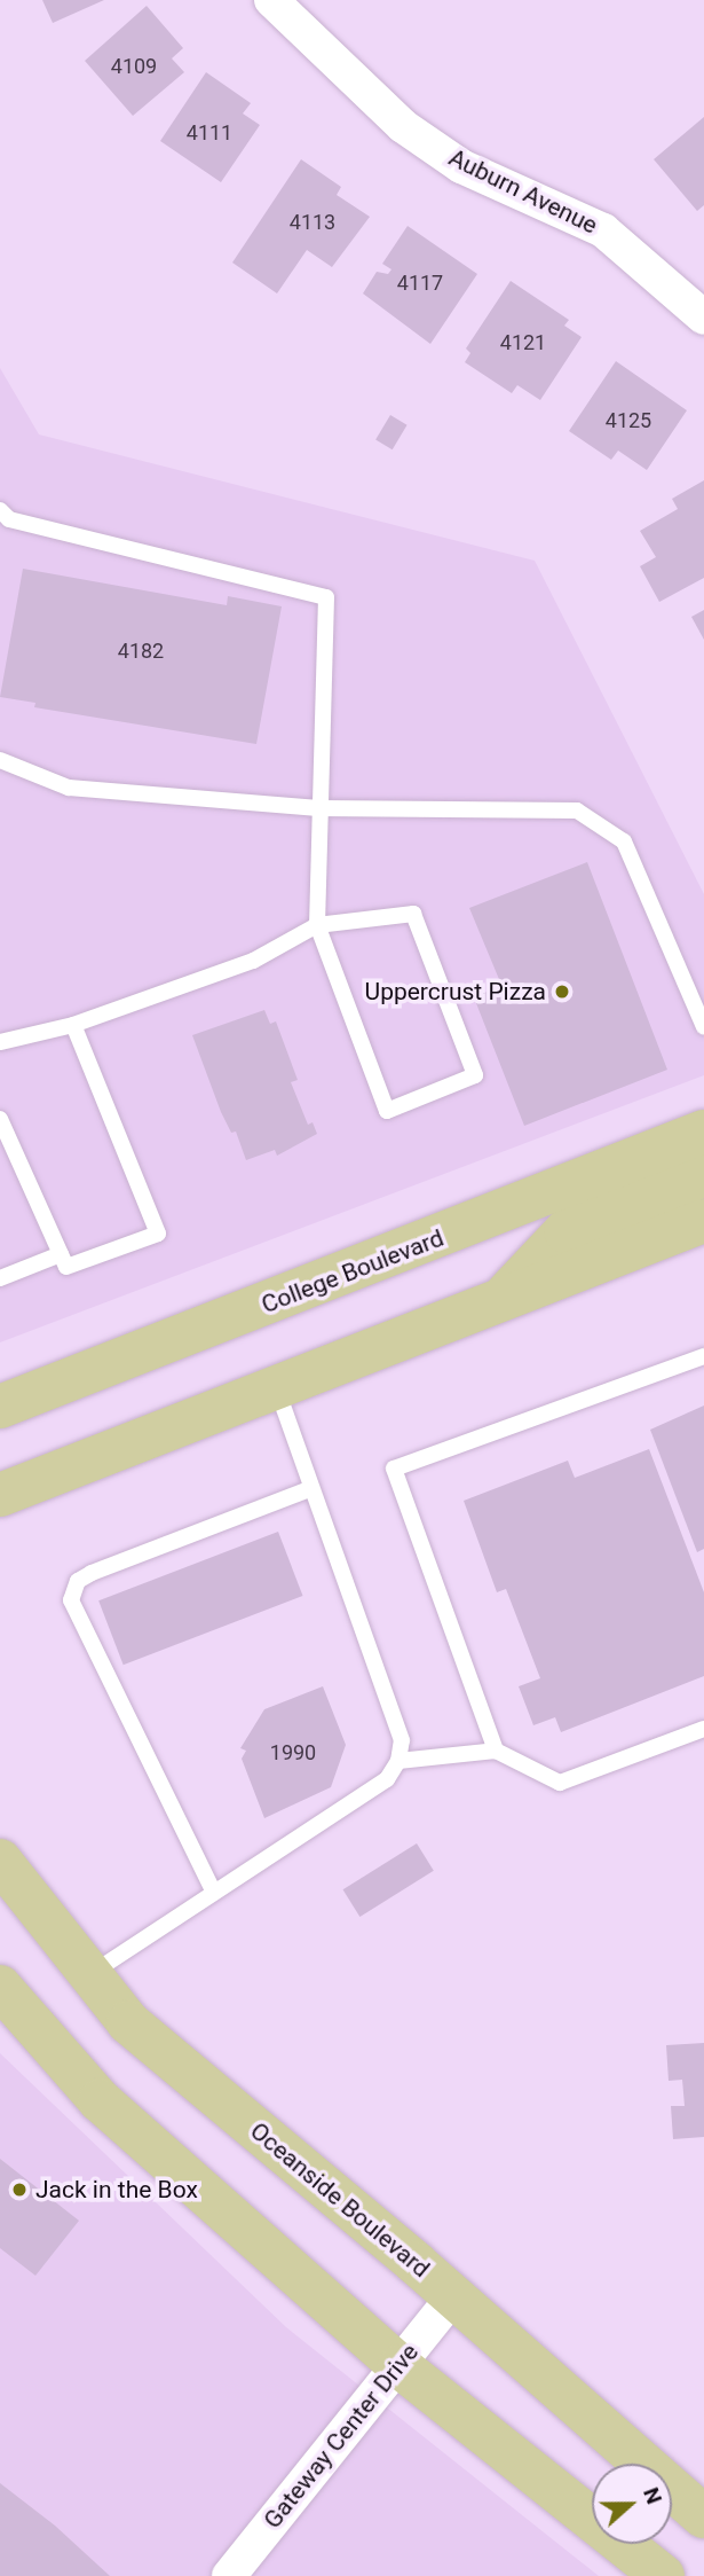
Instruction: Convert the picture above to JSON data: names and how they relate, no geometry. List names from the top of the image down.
{
  "streets": {
    "main road": ["College Boulevard", "Oceanside Boulevard"],
    "street": ["Auburn Avenue", "Gateway Center Drive"]
  },
  "crossings": [
    ["Oceanside Boulevard", "Gateway Center Drive"]
  ],
  "places": ["Uppercrust Pizza", "Jack in the Box"],
  "house_numbers": [
    "4109",
    "4111",
    "4113",
    "4117",
    "4121",
    "4125",
    "4182",
    "1990"
  ],
  "north": "right"
}
